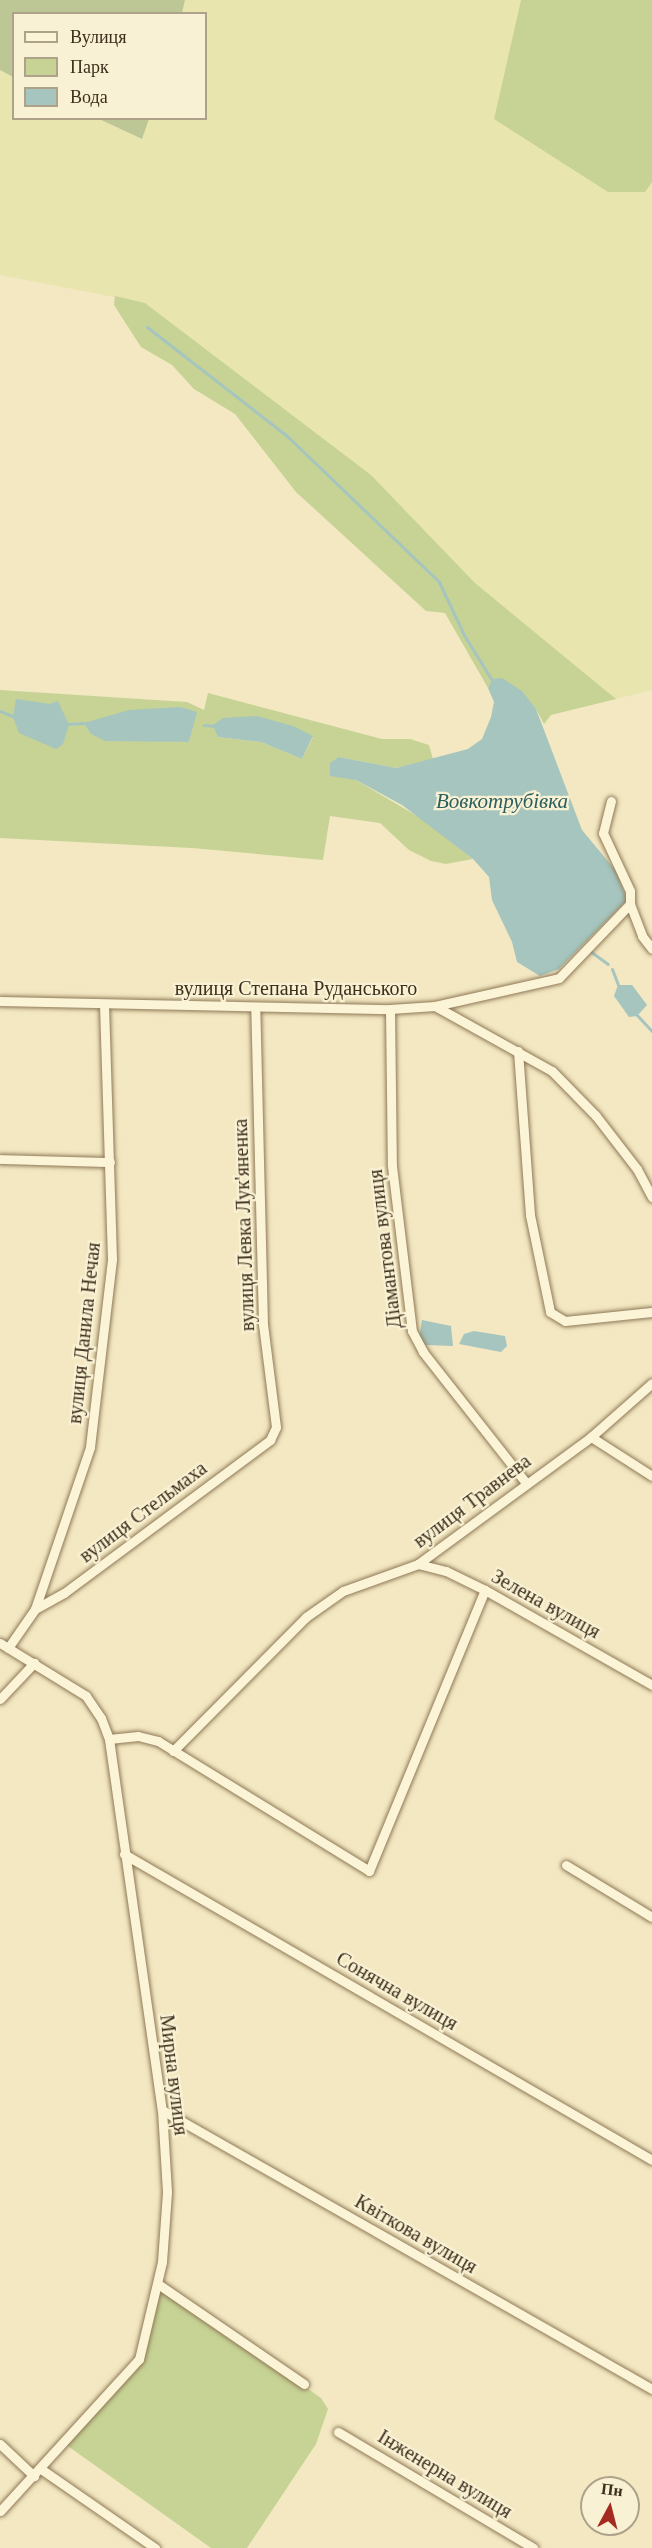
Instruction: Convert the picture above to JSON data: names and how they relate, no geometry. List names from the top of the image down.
{
  "streets": {
    "street": [
      "вулиця Степана Руданського",
      "вулиця Левка Лук'яненка",
      "Діамантова вулиця",
      "вулиця Данила Нечая",
      "вулиця Травнева",
      "вулиця Стельмаха",
      "Зелена вулиця",
      "Сонячна вулиця",
      "Мирна вулиця",
      "Квіткова вулиця",
      "Інженерна вулиця"
    ]
  },
  "crossings": [
    ["вулиця Степана Руданського", "вулиця Левка Лук'яненка"],
    ["вулиця Степана Руданського", "Діамантова вулиця"],
    ["вулиця Степана Руданського", "вулиця Данила Нечая"],
    ["вулиця Левка Лук'яненка", "вулиця Стельмаха"],
    ["Діамантова вулиця", "вулиця Травнева"],
    ["вулиця Данила Нечая", "вулиця Стельмаха"],
    ["вулиця Данила Нечая", "Мирна вулиця"],
    ["вулиця Травнева", "Зелена вулиця"],
    ["Сонячна вулиця", "Мирна вулиця"],
    ["Мирна вулиця", "Квіткова вулиця"]
  ],
  "water": ["Вовкотрубівка"],
  "legend": ["Вулиця", "Парк", "Вода"],
  "north": "top"
}
